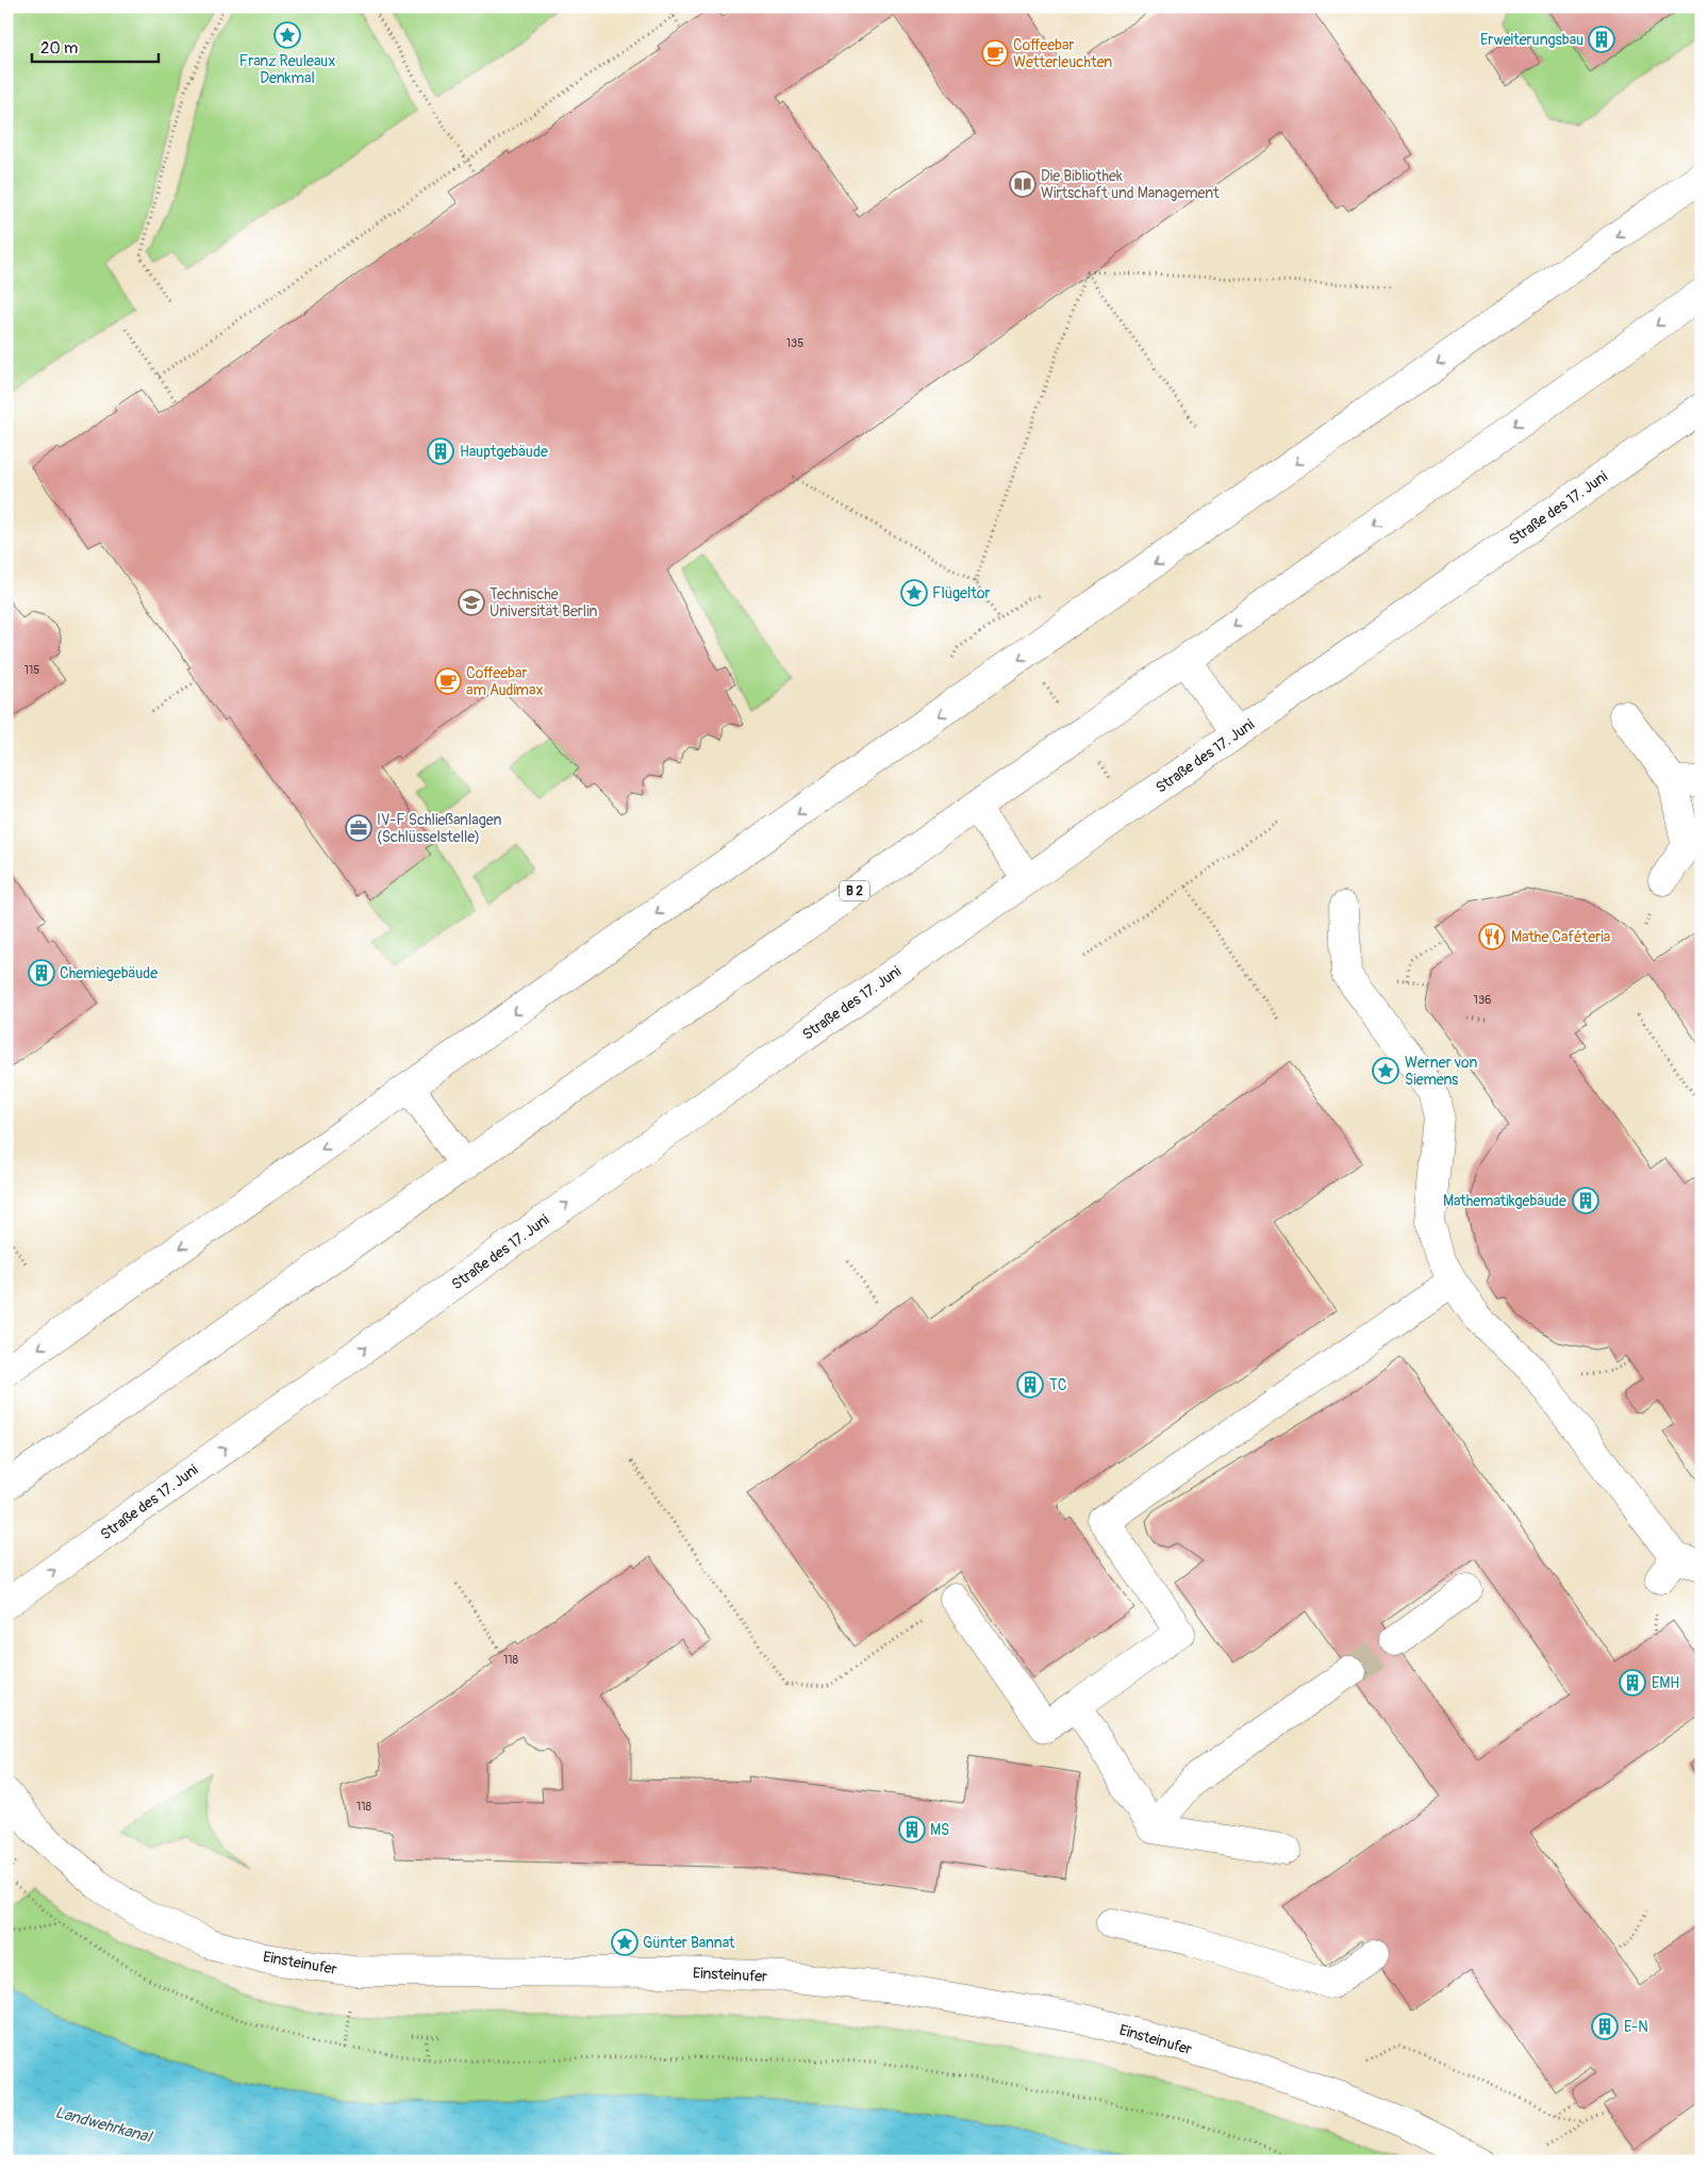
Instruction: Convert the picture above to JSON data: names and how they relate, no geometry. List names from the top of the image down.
{
  "streets": {
    "main road": ["Straße des 17. Juni", "B 2", "Einsteinufer"]
  },
  "water": ["Landwehrkanal"],
  "places": {
    "place": [
      "Franz Reuleaux Denkmal",
      "Flügeltor",
      "Werner von Siemens",
      "Günter Bannat"
    ],
    "building": [
      "Erweiterungsbau",
      "Hauptgebäude",
      "Chemiegebäude",
      "Mathematikgebäude",
      "TC",
      "EMH",
      "MS",
      "E-N"
    ],
    "cafe": ["Coffeebar Wetterleuchten", "Coffeebar am Audimax"],
    "library": ["Die Bibliothek Wirtschaft und Management"],
    "school or university": ["Technische Universität Berlin"],
    "office": ["IV-F Schließanlagen (Schlüsselstelle)"],
    "restaurant": ["Mathe Caféteria"]
  },
  "house_numbers": [
    "135",
    "115",
    "136",
    "118",
    "118"
  ],
  "scale_bar": "20 m"
}
